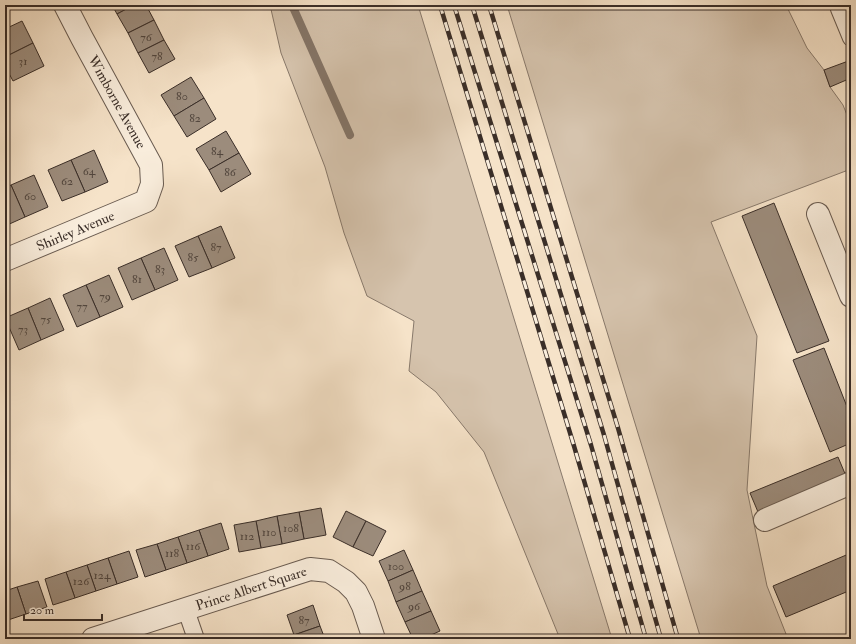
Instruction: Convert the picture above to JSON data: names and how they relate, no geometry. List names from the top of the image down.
{
  "streets": {
    "street": ["Wimborne Avenue", "Shirley Avenue", "Prince Albert Square"]
  },
  "crossings": [
    ["Wimborne Avenue", "Shirley Avenue"]
  ],
  "house_numbers": [
    "76",
    "78",
    "31",
    "80",
    "82",
    "84",
    "64",
    "86",
    "62",
    "60",
    "87",
    "85",
    "83",
    "81",
    "79",
    "77",
    "75",
    "73",
    "108",
    "110",
    "112",
    "116",
    "118",
    "100",
    "124",
    "126",
    "98",
    "96",
    "87"
  ],
  "scale_bar": "20 m"
}
